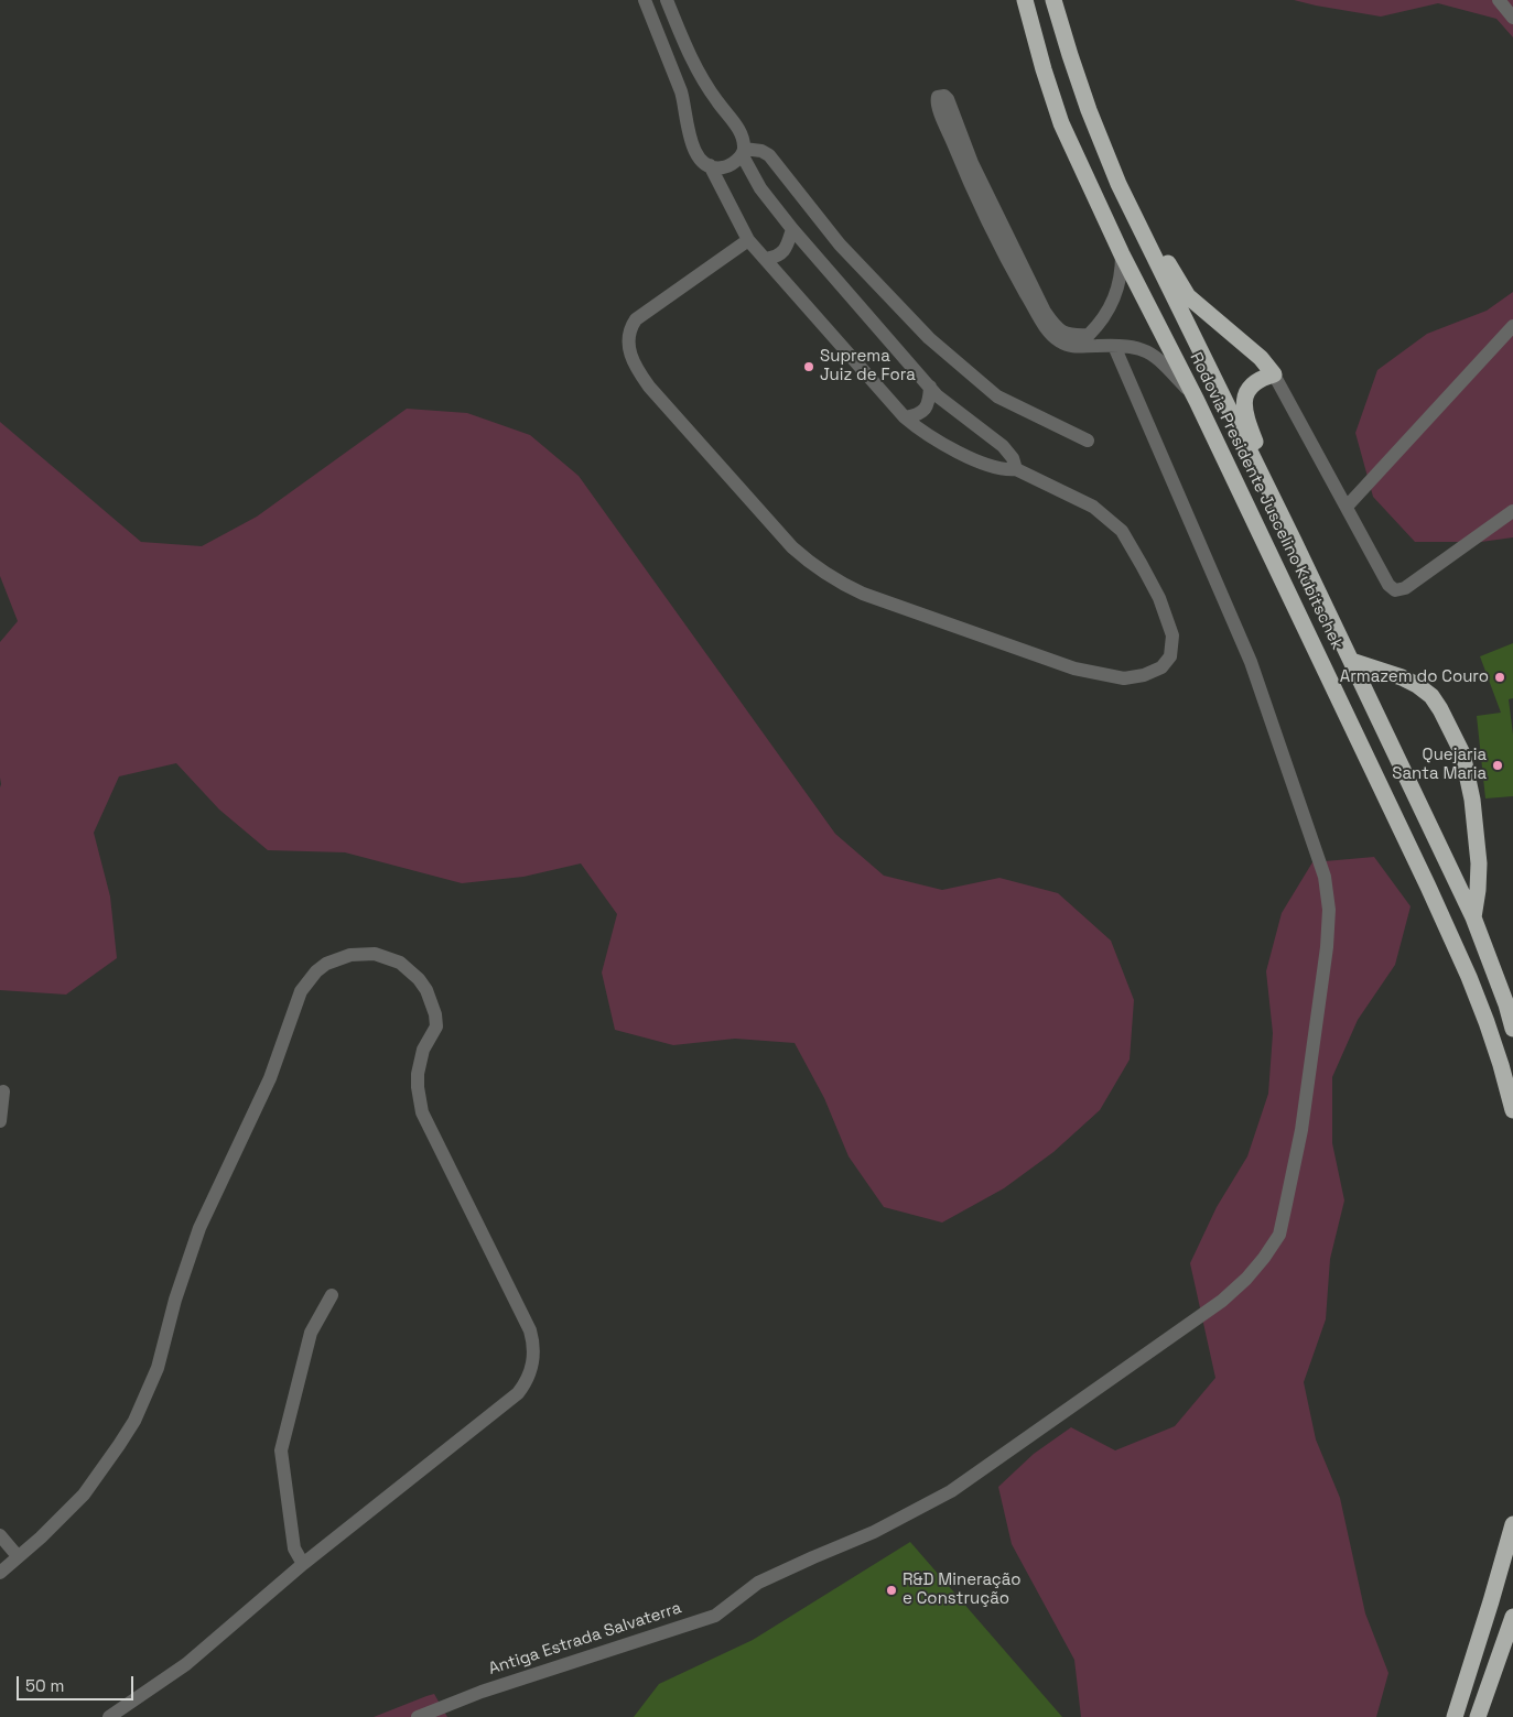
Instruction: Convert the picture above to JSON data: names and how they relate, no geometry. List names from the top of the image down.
{
  "streets": {
    "highway": ["Rodovia Presidente Juscelino Kubitschek"],
    "street": ["Antiga Estrada Salvaterra"]
  },
  "places": [
    "Suprema Juiz de Fora",
    "Armazem do Couro",
    "Quejaria Santa Maria",
    "R&D Mineração e Construção"
  ],
  "scale_bar": "50 m"
}
